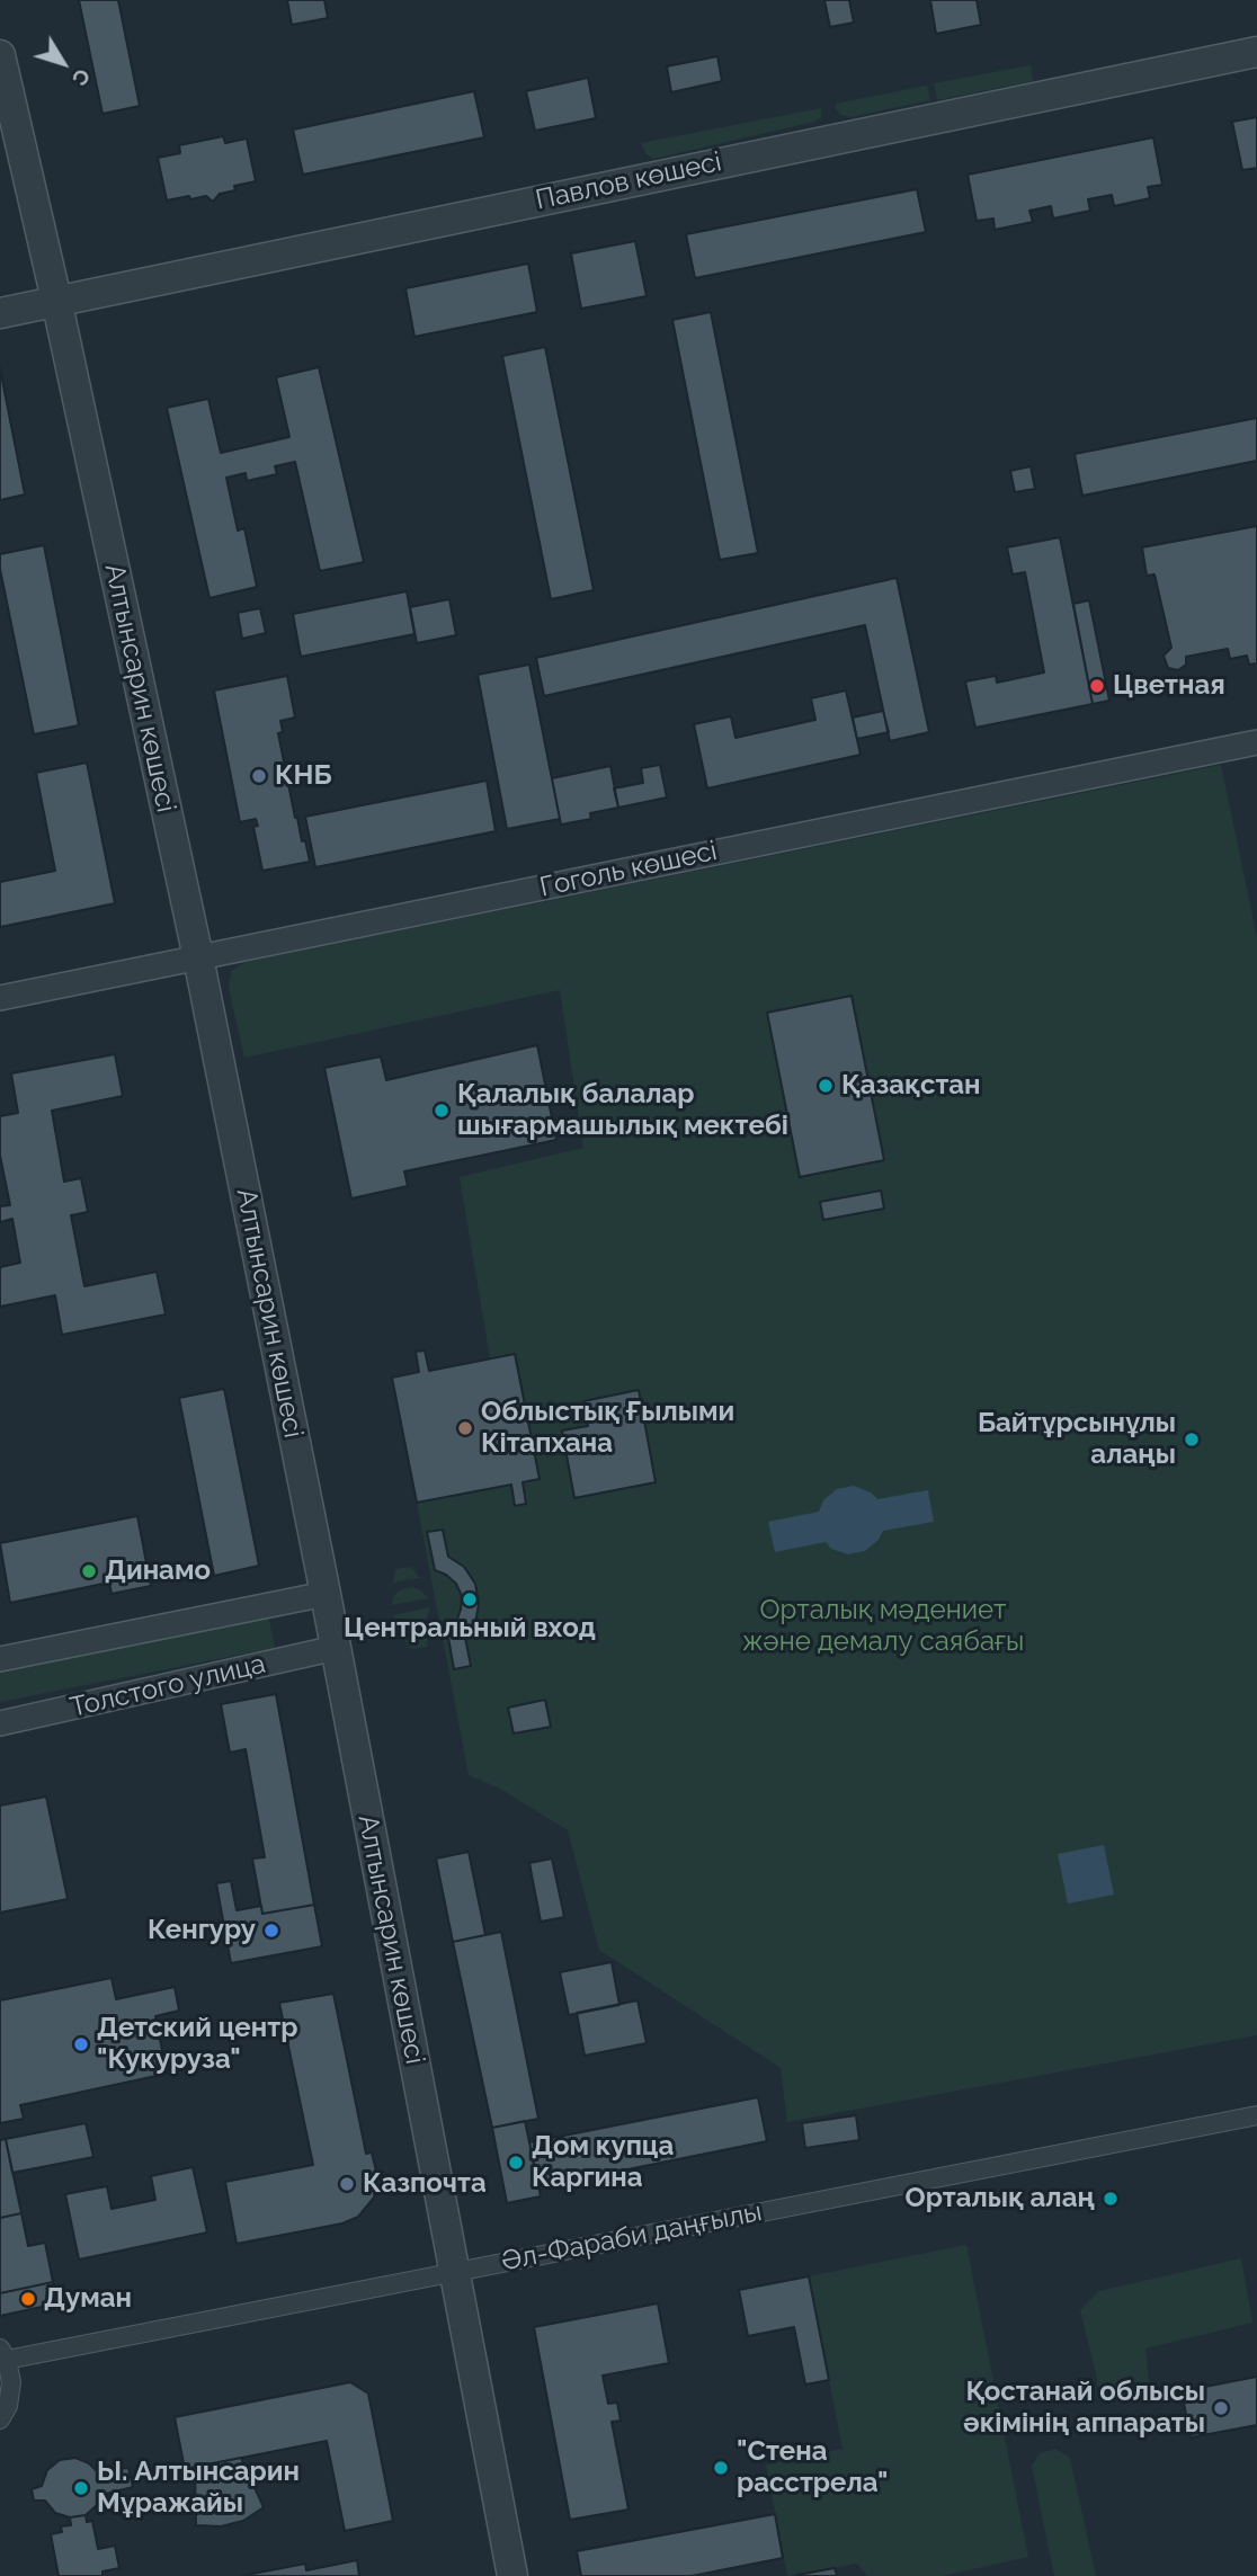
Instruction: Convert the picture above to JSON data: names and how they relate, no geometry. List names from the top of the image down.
{
  "streets": {
    "street": [
      "Павлов көшесі",
      "Алтынсарин көшесі",
      "Гоголь көшесі",
      "Толстого улица",
      "Әл-Фараби даңғылы"
    ]
  },
  "crossings": [
    ["Павлов көшесі", "Алтынсарин көшесі"],
    ["Алтынсарин көшесі", "Гоголь көшесі"],
    ["Алтынсарин көшесі", "Толстого улица"],
    ["Алтынсарин көшесі", "Әл-Фараби даңғылы"]
  ],
  "parks": ["Орталық мәдениет және демалу саябағы"],
  "places": [
    "Цветная",
    "КНБ",
    "Қазақстан",
    "Қалалық балалар шығармашылық мектебі",
    "Облыстық Ғылыми Кітапхана",
    "Байтұрсынұлы алаңы",
    "Динамо",
    "Центральный вход",
    "Кенгуру",
    "Детский центр \"Кукуруза\"",
    "Дом купца Каргина",
    "Казпочта",
    "Орталық алаң",
    "Думан",
    "Қостанай облысы әкімінің аппараты",
    "\"Стена расстрела\"",
    "Ы. Алтынсарин Мұражайы"
  ],
  "north": "bottom right"
}
